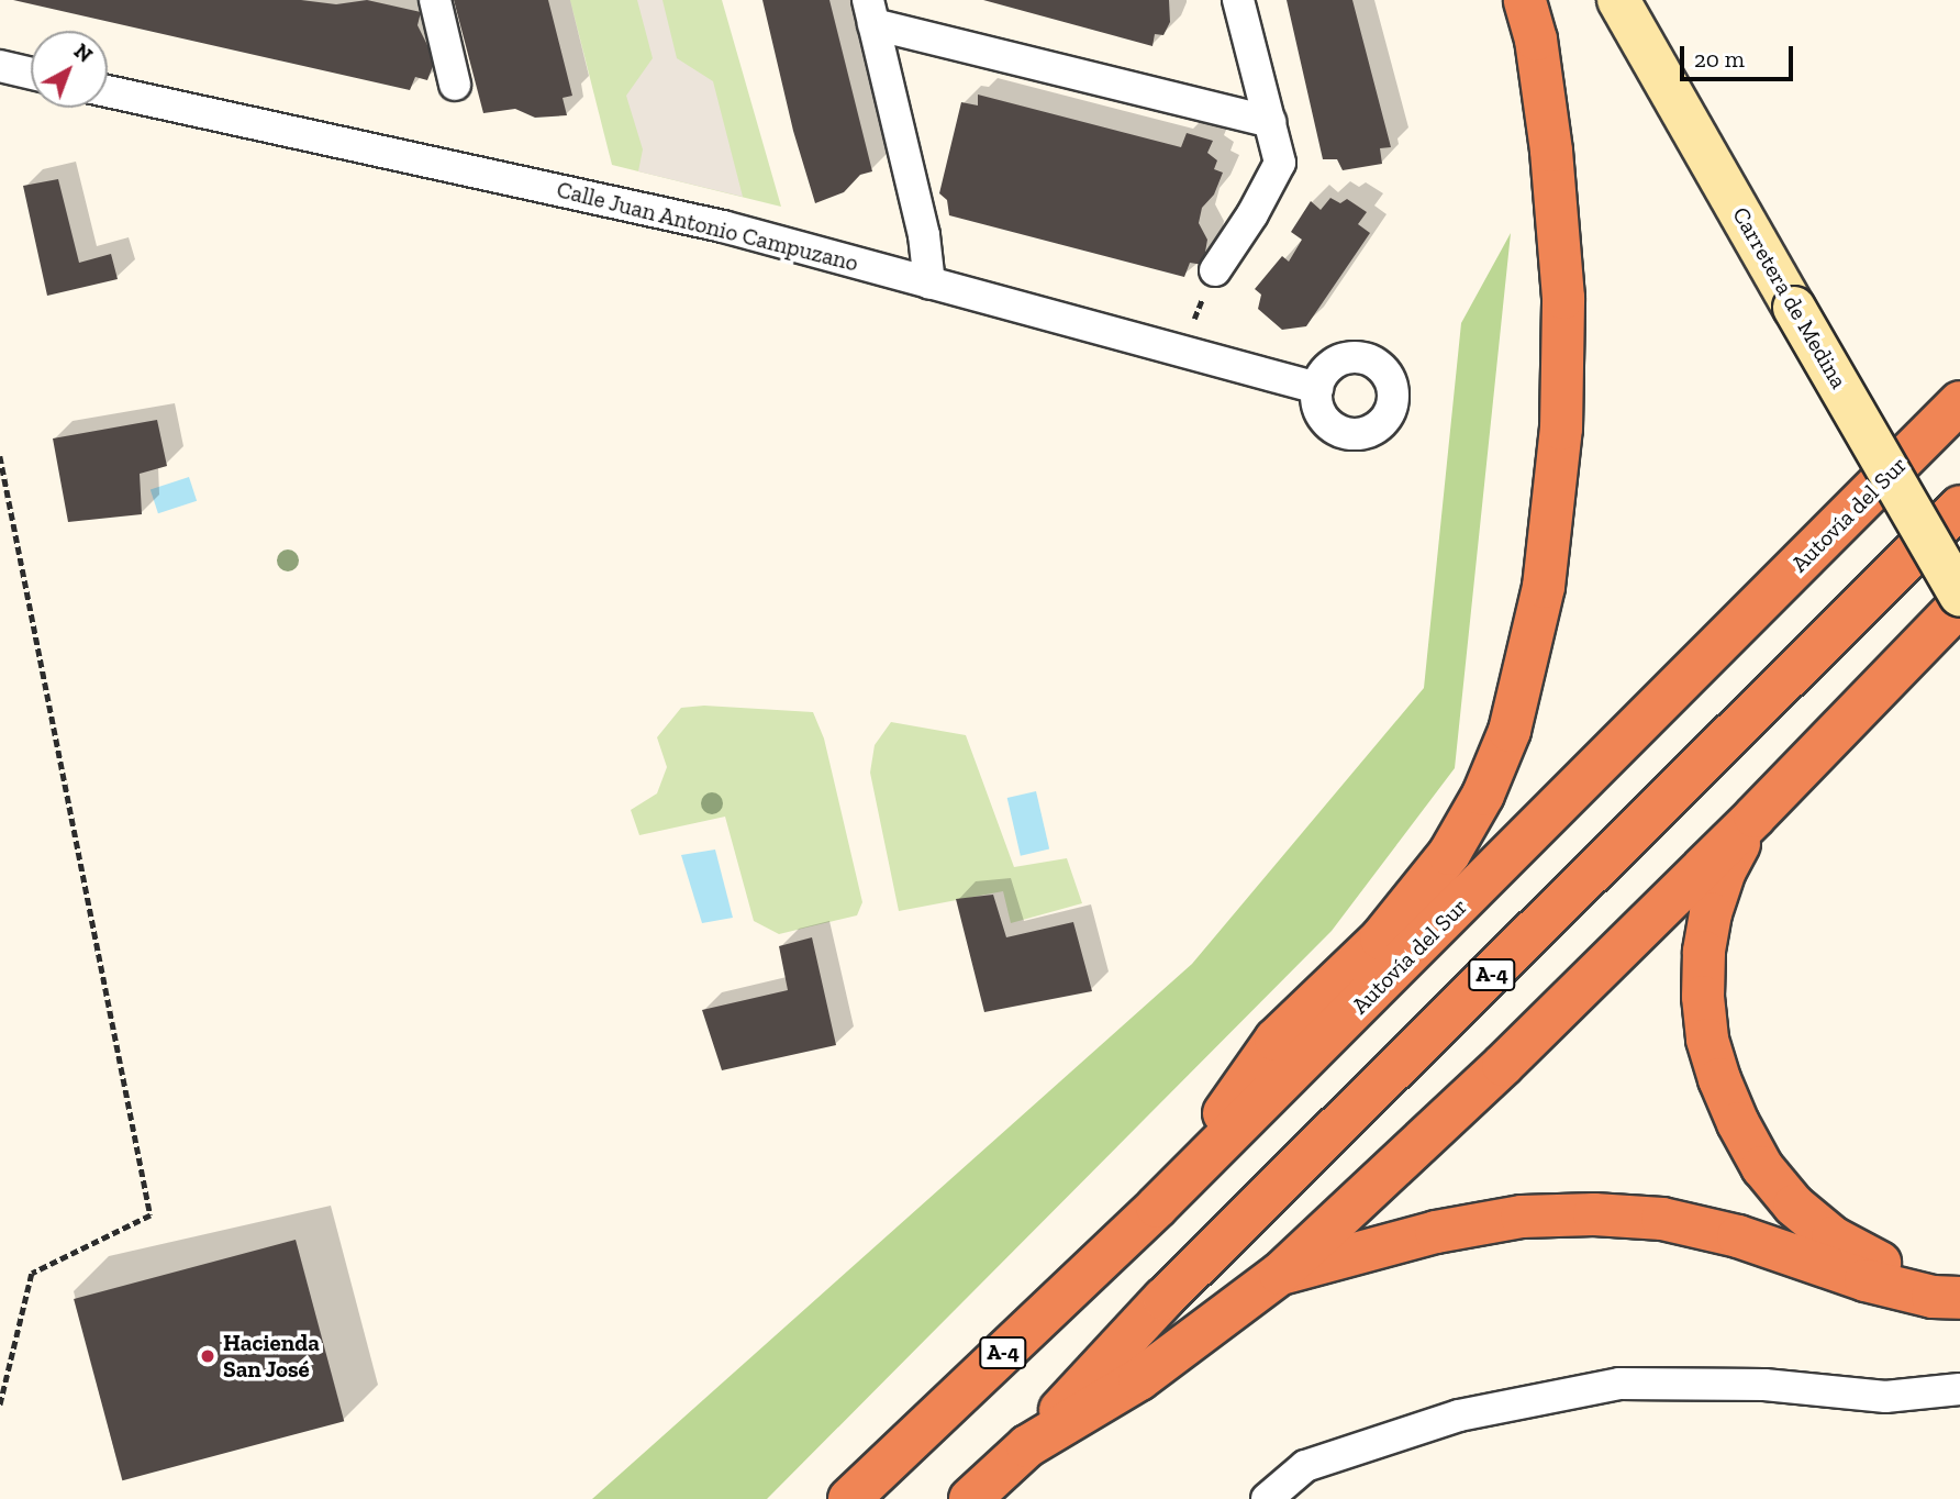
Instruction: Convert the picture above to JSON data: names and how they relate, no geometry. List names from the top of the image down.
{
  "streets": {
    "highway": ["Autovía del Sur", "A-4"],
    "main road": ["Carretera de Medina"],
    "street": ["Calle Juan Antonio Campuzano"]
  },
  "places": ["Hacienda San José"],
  "scale_bar": "20 m",
  "north": "top right"
}
